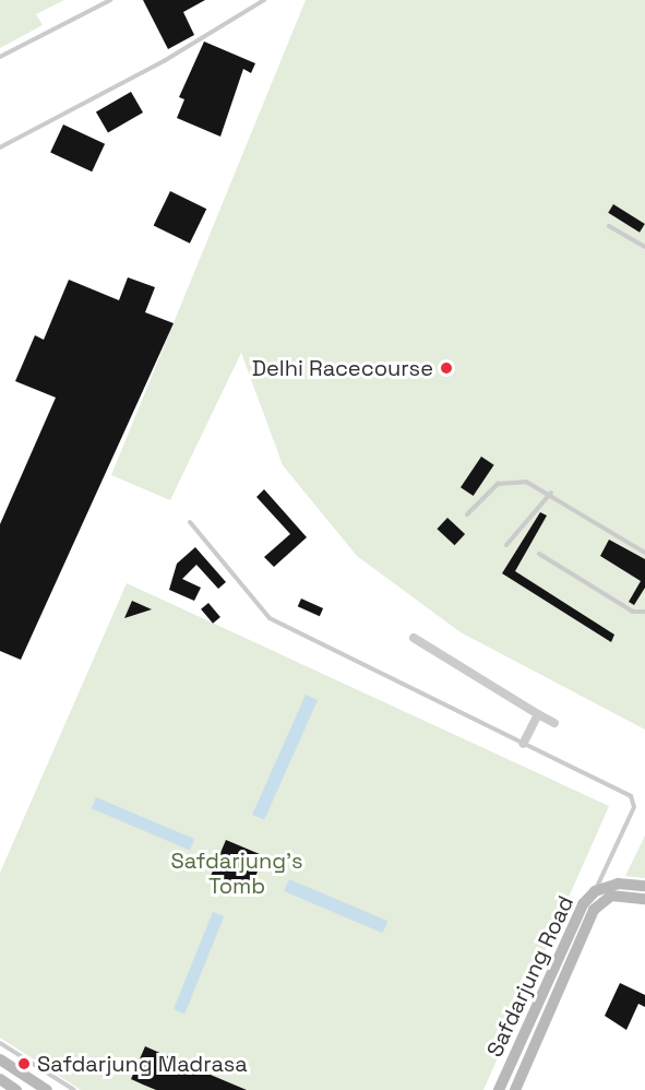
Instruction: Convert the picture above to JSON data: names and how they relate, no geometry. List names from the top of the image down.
{
  "streets": {
    "main road": ["Safdarjung Road"]
  },
  "parks": ["Safdarjung's Tomb"],
  "places": ["Delhi Racecourse", "Safdarjung Madrasa"]
}
